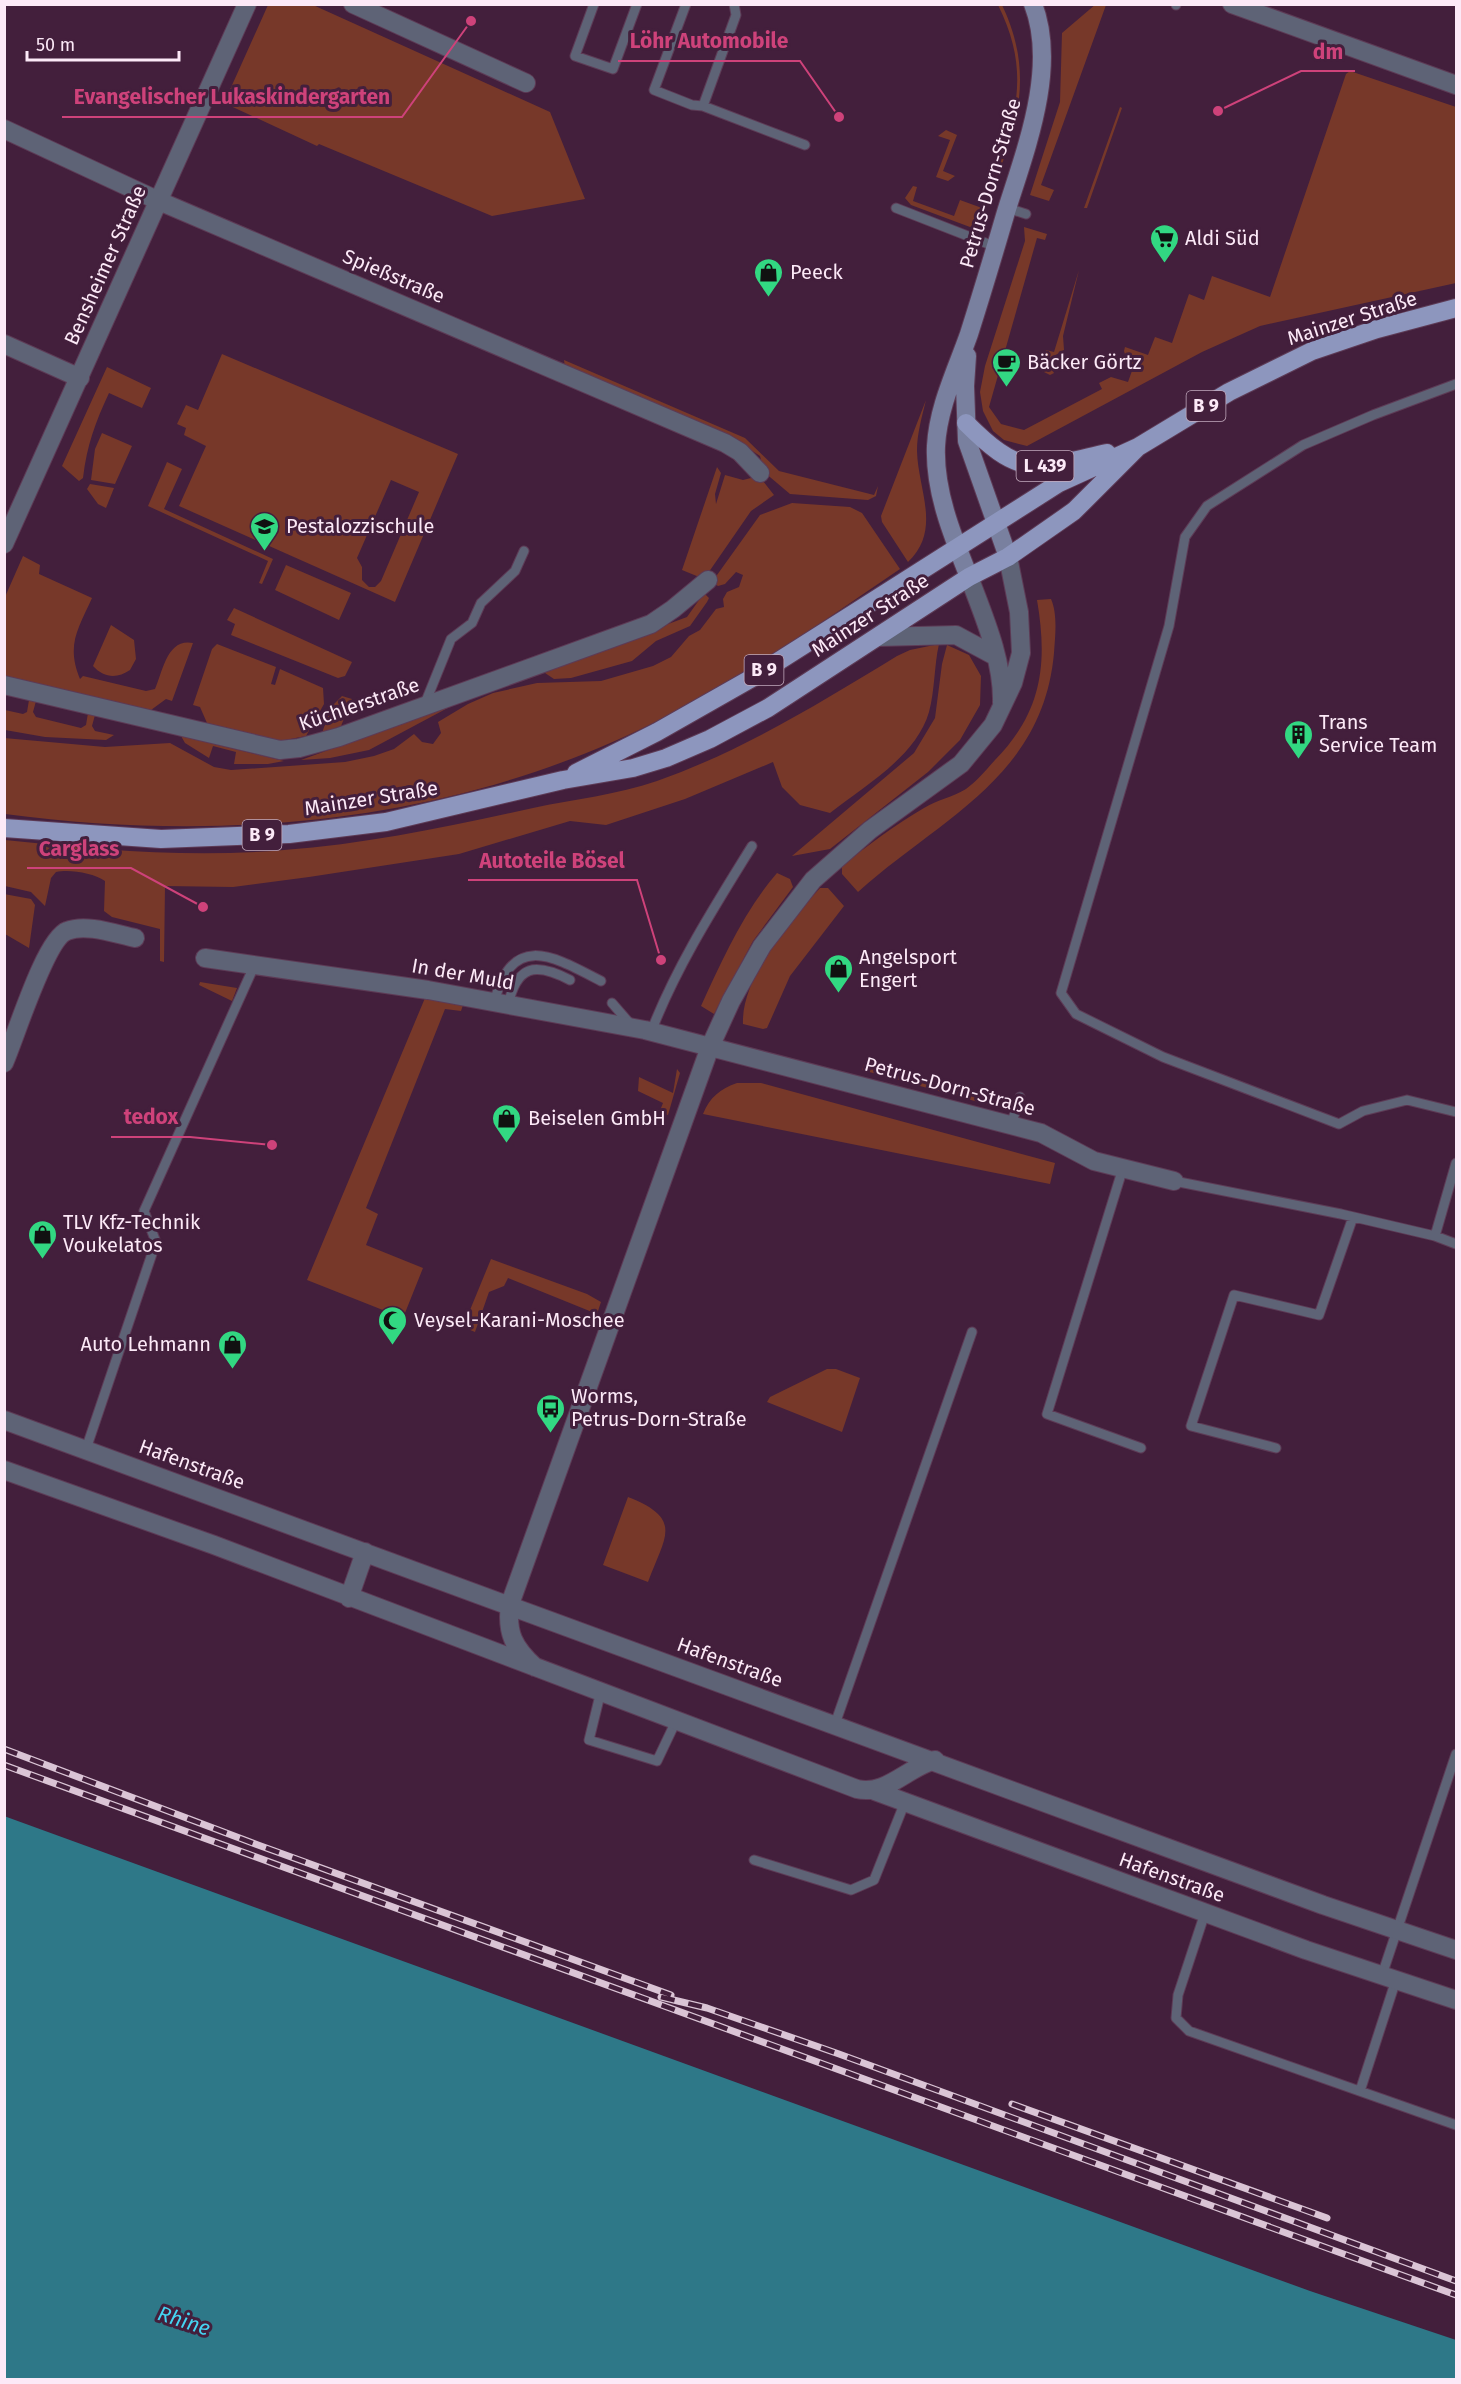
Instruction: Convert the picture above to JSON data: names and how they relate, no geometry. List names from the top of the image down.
{
  "streets": {
    "main road": [
      "Petrus-Dorn-Straße",
      "Mainzer Straße",
      "B 9",
      "L 439"
    ],
    "street": [
      "Bensheimer Straße",
      "Spießstraße",
      "Küchlerstraße",
      "In der Muld",
      "Hafenstraße"
    ]
  },
  "crossings": [
    ["Petrus-Dorn-Straße", "Mainzer Straße"],
    ["Petrus-Dorn-Straße", "L 439"],
    ["Petrus-Dorn-Straße", "In der Muld"],
    ["Petrus-Dorn-Straße", "Hafenstraße"],
    ["Bensheimer Straße", "Spießstraße"],
    ["Mainzer Straße", "L 439"]
  ],
  "water": ["Rhine"],
  "places": {
    "other": [
      "Evangelischer Lukaskindergarten",
      "dm",
      "Löhr Automobile",
      "Carglass",
      "Autoteile Bösel",
      "tedox"
    ],
    "supermarket": ["Aldi Süd"],
    "shop": [
      "Peeck",
      "Angelsport Engert",
      "Beiselen GmbH",
      "TLV Kfz-Technik Voukelatos",
      "Auto Lehmann"
    ],
    "cafe": ["Bäcker Görtz"],
    "school or university": ["Pestalozzischule"],
    "building": ["Trans Service Team"],
    "mosque": ["Veysel-Karani-Moschee"],
    "bus stop": ["Worms, Petrus-Dorn-Straße"]
  },
  "scale_bar": "50 m"
}
